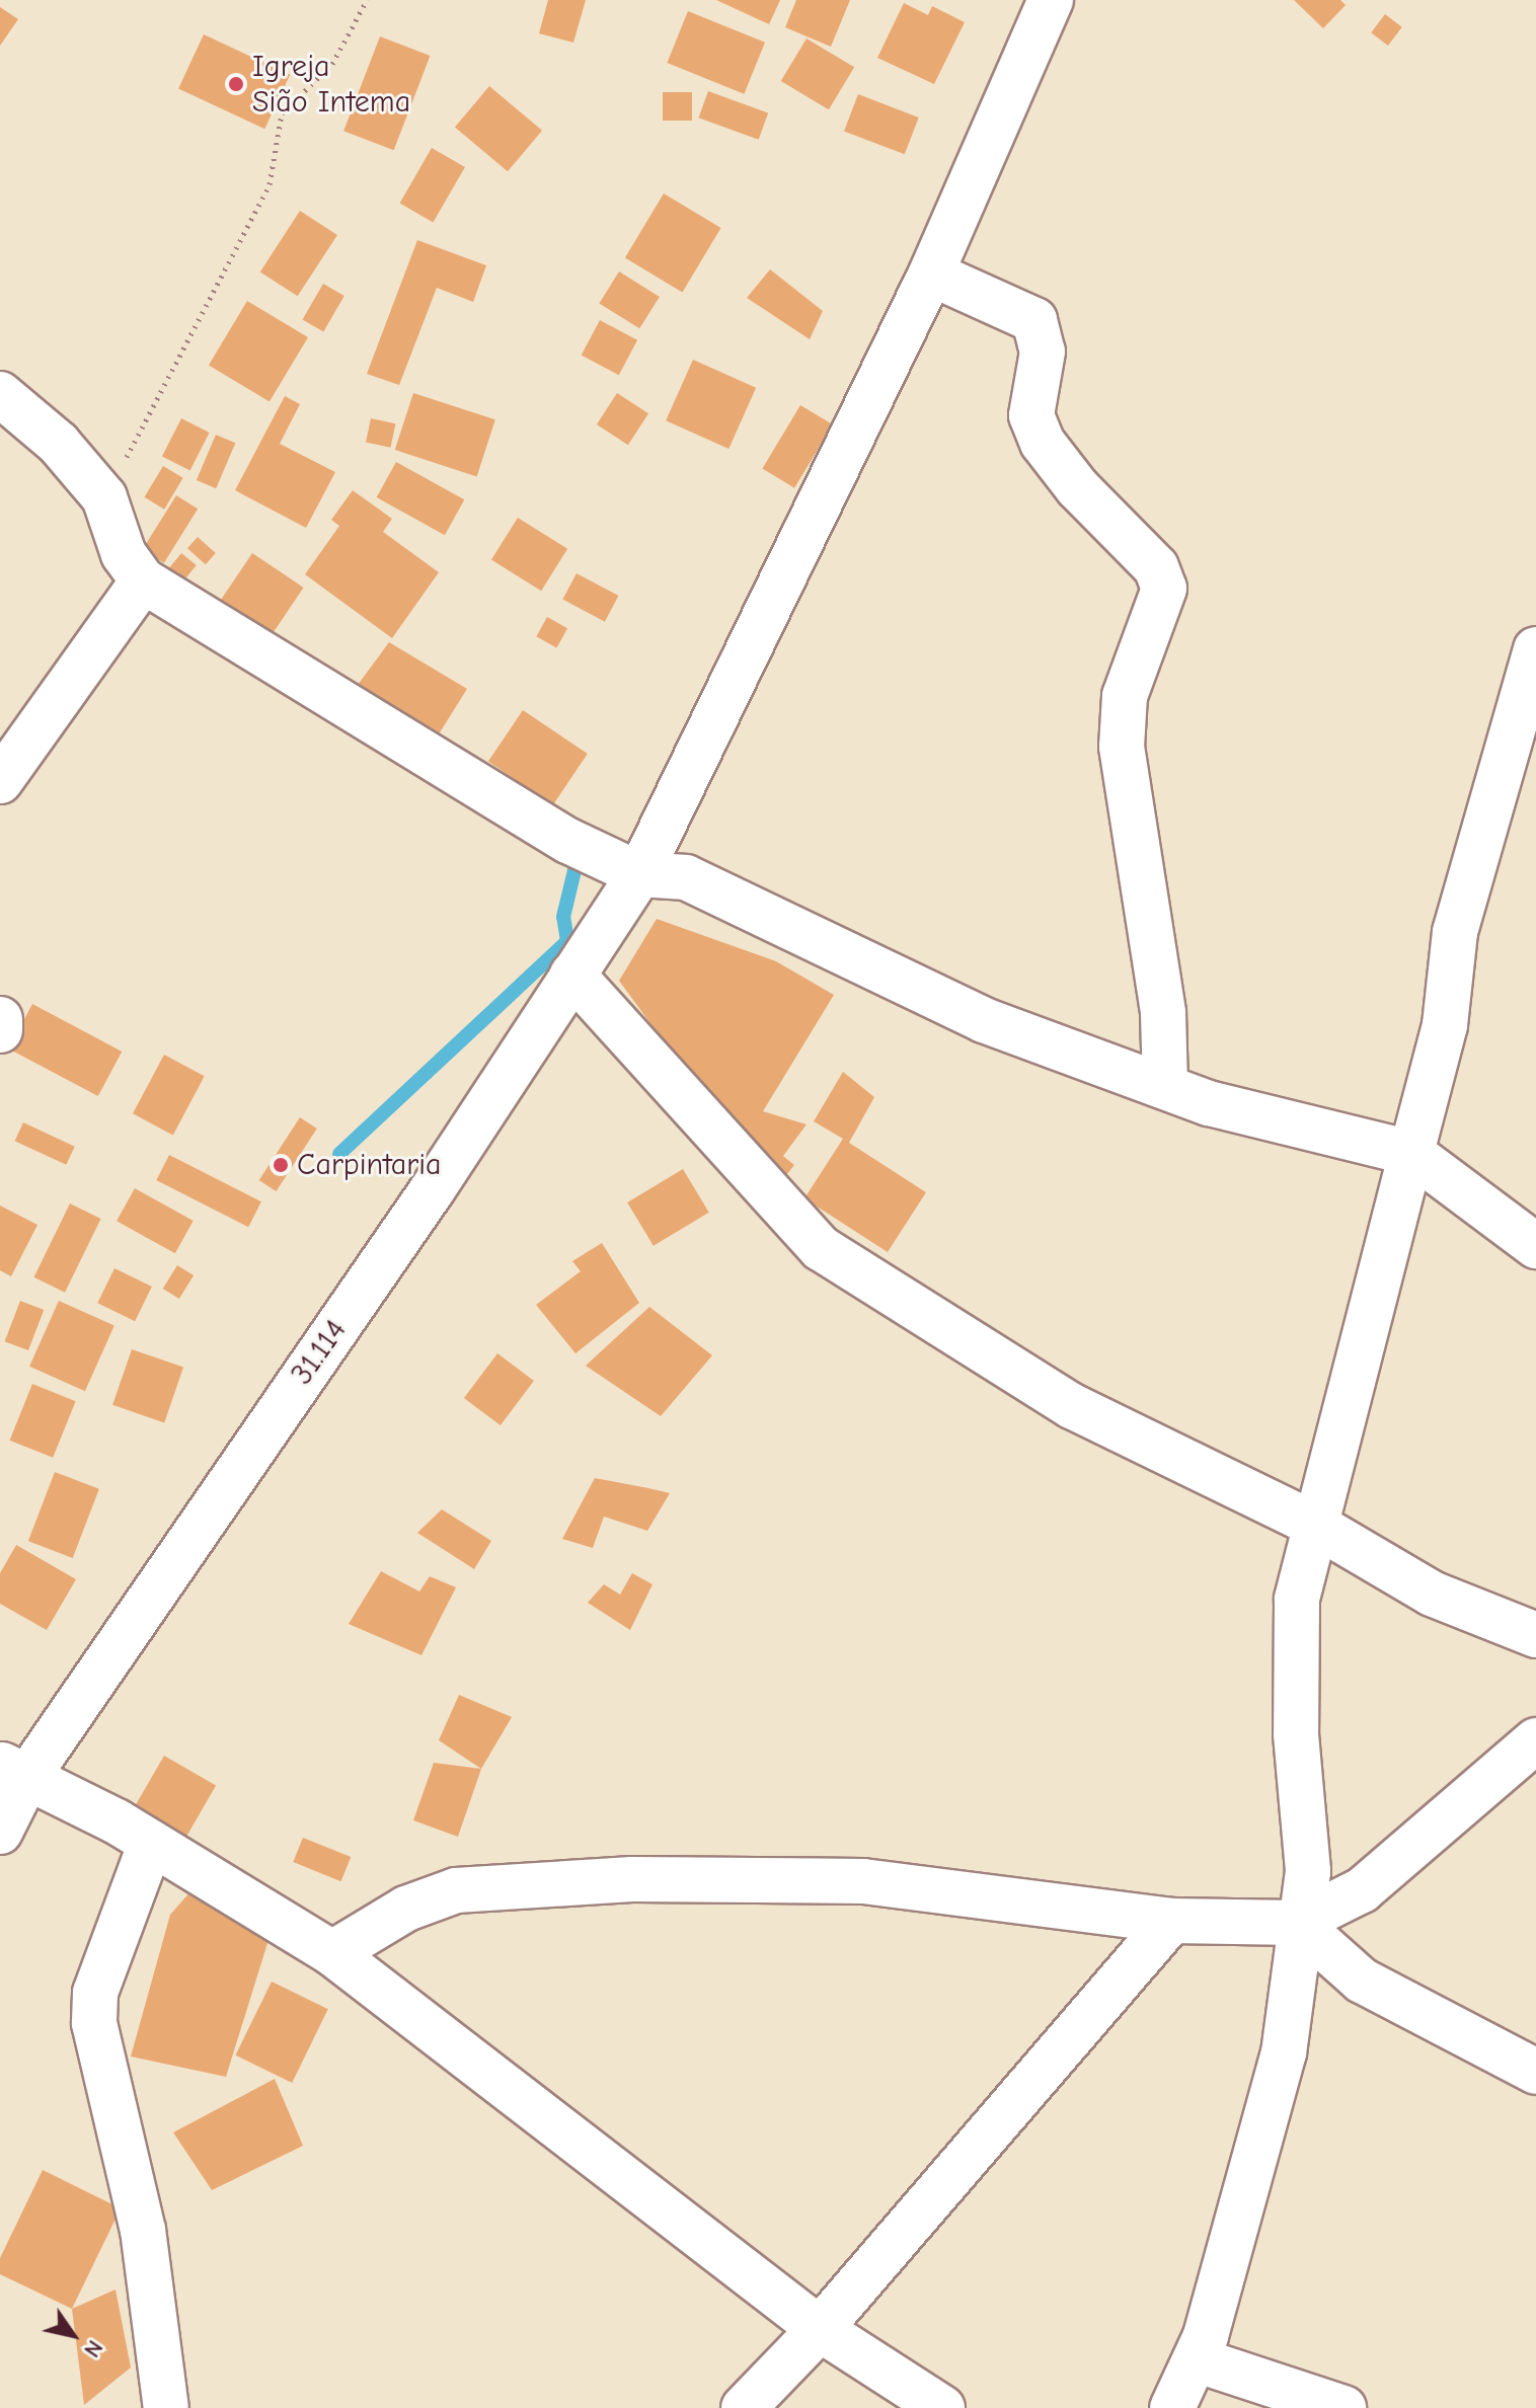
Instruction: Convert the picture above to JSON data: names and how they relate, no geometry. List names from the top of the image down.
{
  "streets": {
    "street": ["31.114"]
  },
  "places": ["Igreja Sião Intema", "Carpintaria"],
  "north": "bottom right"
}
